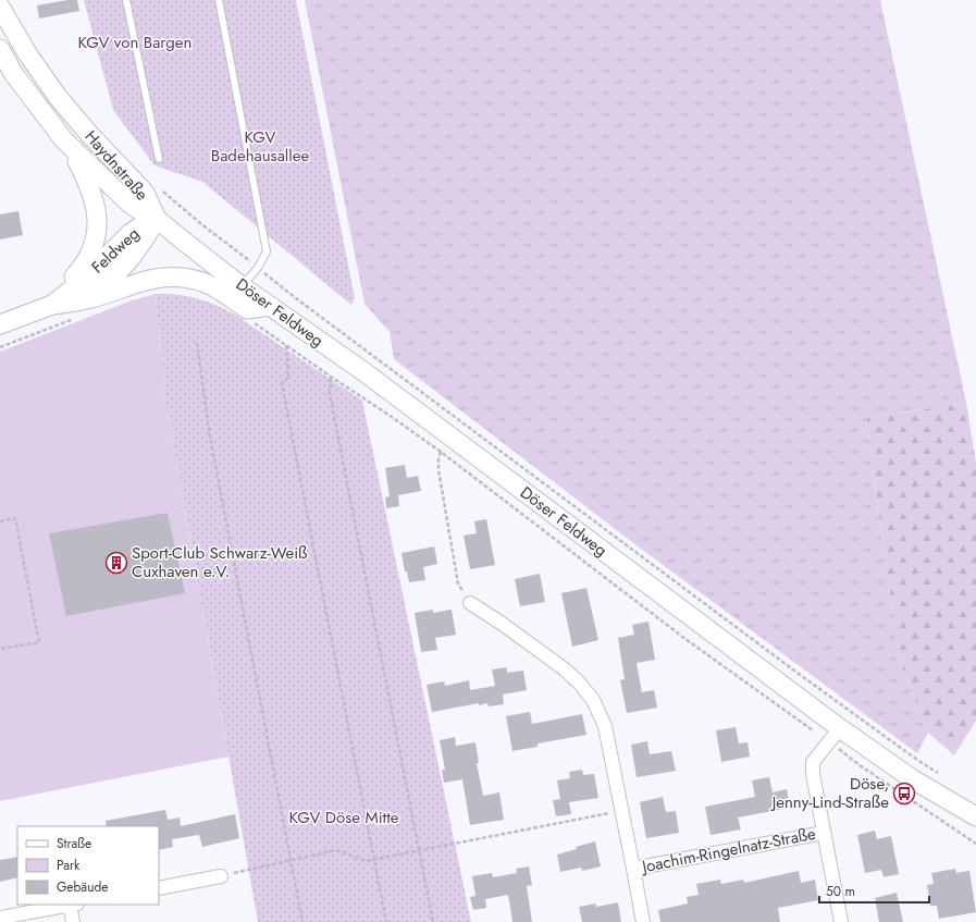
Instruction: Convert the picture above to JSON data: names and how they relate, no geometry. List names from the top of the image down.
{
  "streets": {
    "street": [
      "Haydnstraße",
      "Feldweg",
      "Döser Feldweg",
      "Joachim-Ringelnatz-Straße"
    ]
  },
  "crossings": [
    ["Haydnstraße", "Feldweg"],
    ["Haydnstraße", "Döser Feldweg"],
    ["Feldweg", "Döser Feldweg"]
  ],
  "parks": ["KGV von Bargen", "KGV Badehausallee", "KGV Döse Mitte"],
  "places": {
    "building": ["Sport-Club Schwarz-Weiß Cuxhaven e.V."],
    "bus stop": ["Döse, Jenny-Lind-Straße"]
  },
  "legend": ["Straße", "Park", "Gebäude"],
  "scale_bar": "50 m"
}
